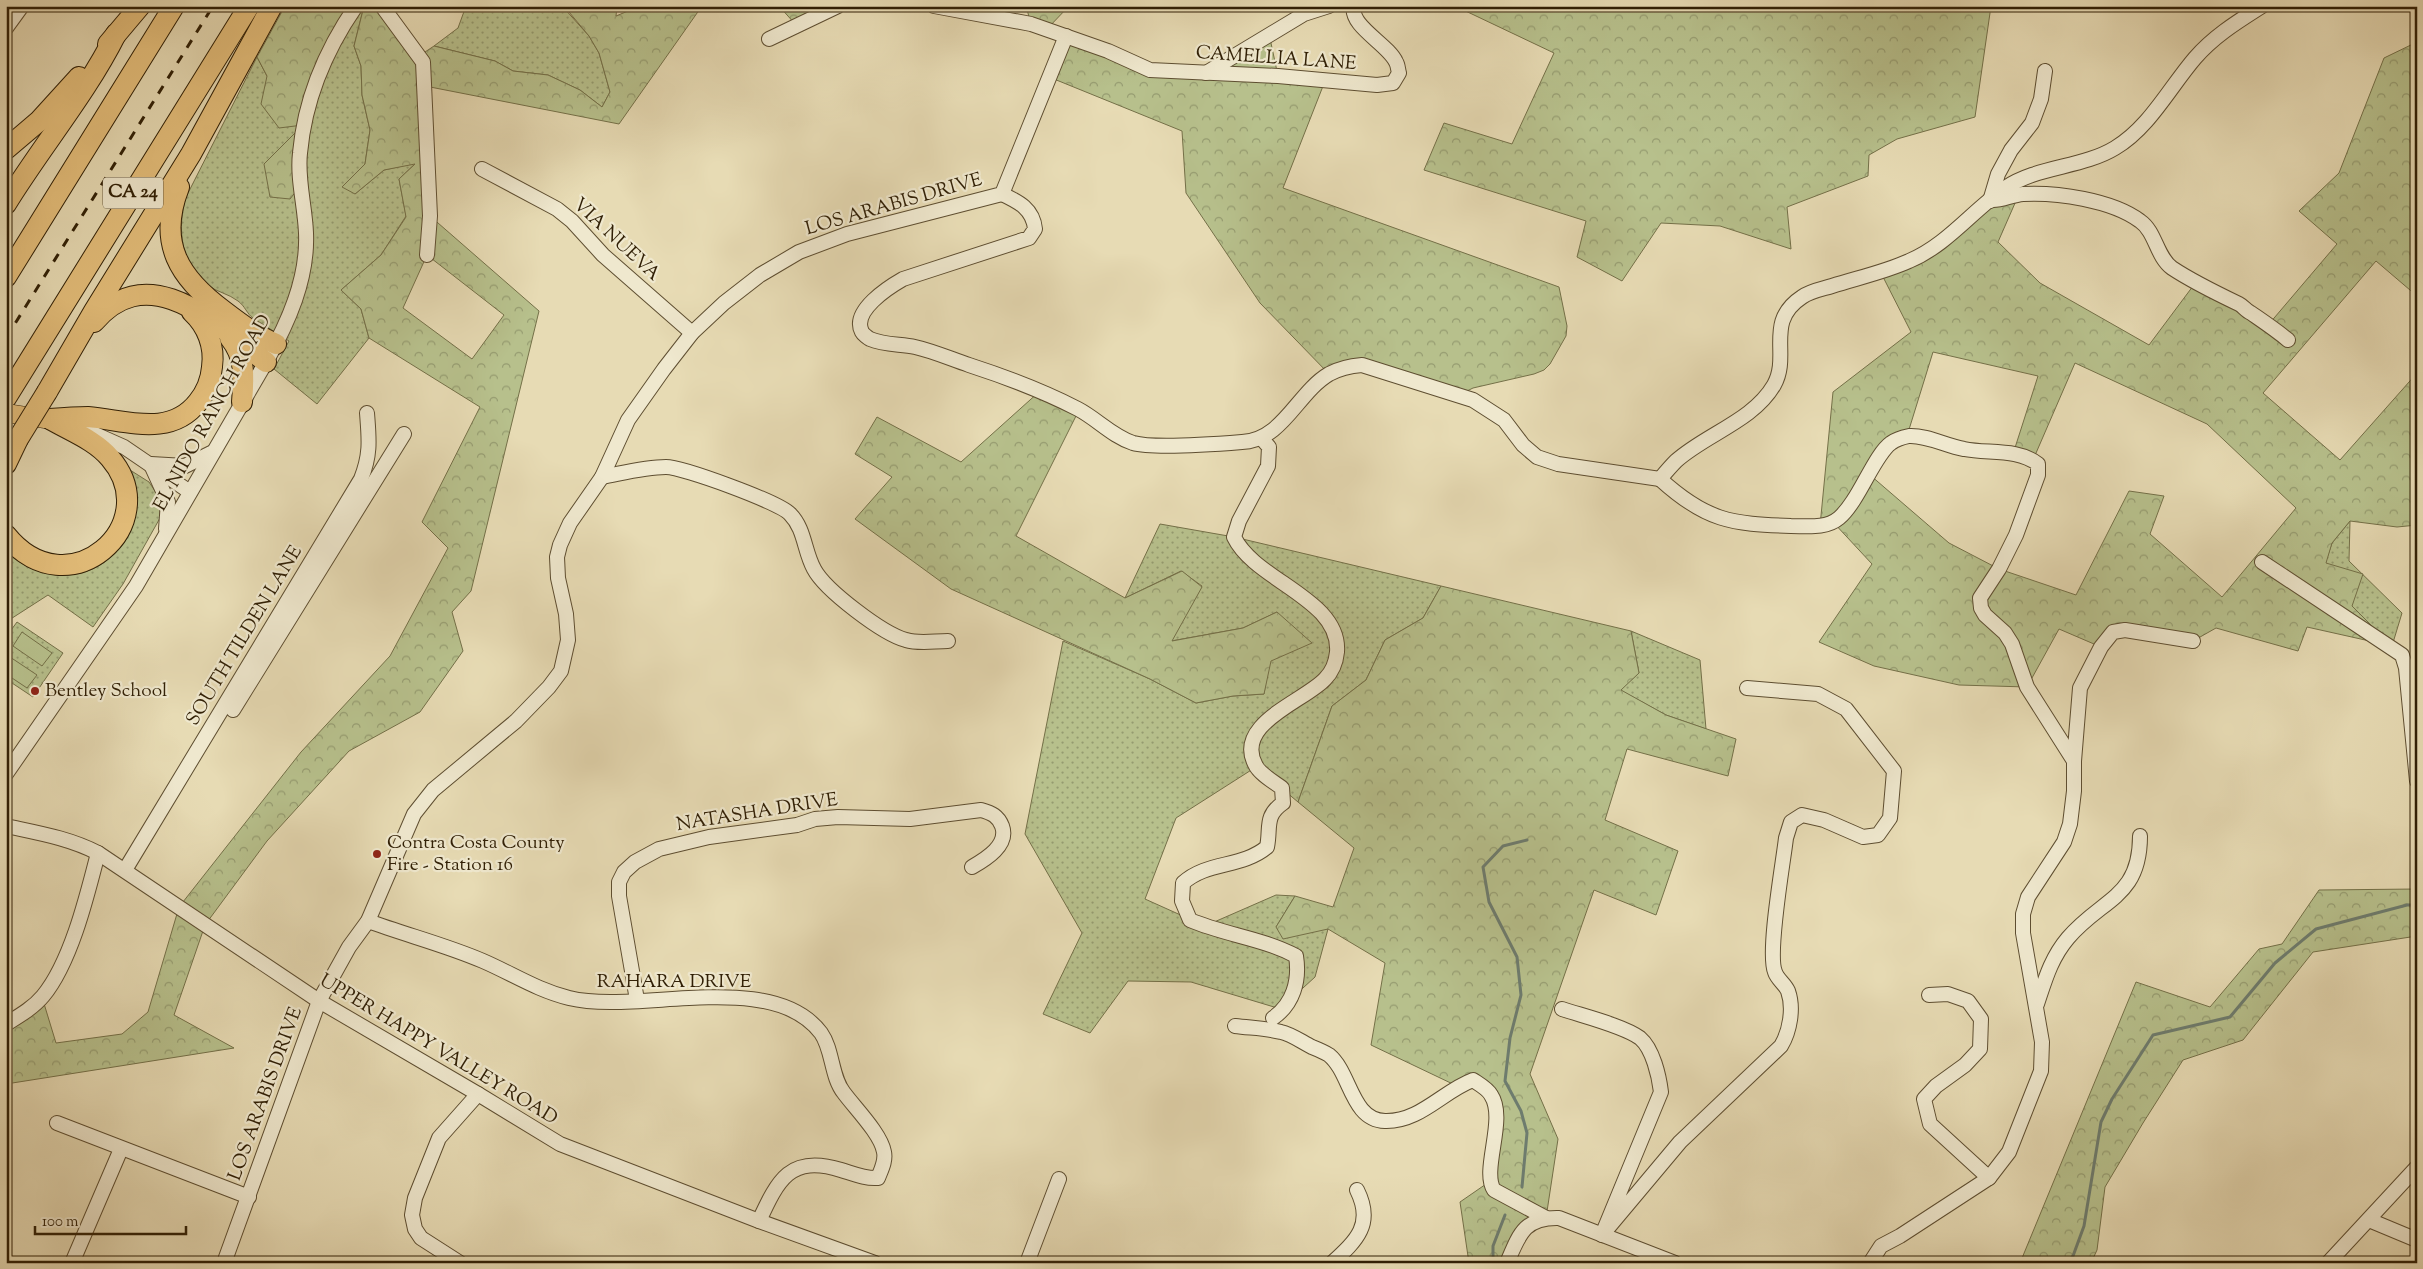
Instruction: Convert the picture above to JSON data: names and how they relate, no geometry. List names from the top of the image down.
{
  "streets": {
    "highway": ["CA 24"],
    "street": [
      "CAMELLIA LANE",
      "LOS ARABIS DRIVE",
      "VIA NUEVA",
      "EL NIDO RANCH ROAD",
      "SOUTH TILDEN LANE",
      "NATASHA DRIVE",
      "RAHARA DRIVE",
      "UPPER HAPPY VALLEY ROAD"
    ]
  },
  "crossings": [
    ["CAMELLIA LANE", "LOS ARABIS DRIVE"],
    ["LOS ARABIS DRIVE", "VIA NUEVA"],
    ["LOS ARABIS DRIVE", "RAHARA DRIVE"],
    ["LOS ARABIS DRIVE", "UPPER HAPPY VALLEY ROAD"],
    ["SOUTH TILDEN LANE", "UPPER HAPPY VALLEY ROAD"],
    ["NATASHA DRIVE", "RAHARA DRIVE"],
    ["RAHARA DRIVE", "UPPER HAPPY VALLEY ROAD"]
  ],
  "places": ["Bentley School", "Contra Costa County Fire - Station 16"],
  "scale_bar": "100 m"
}
